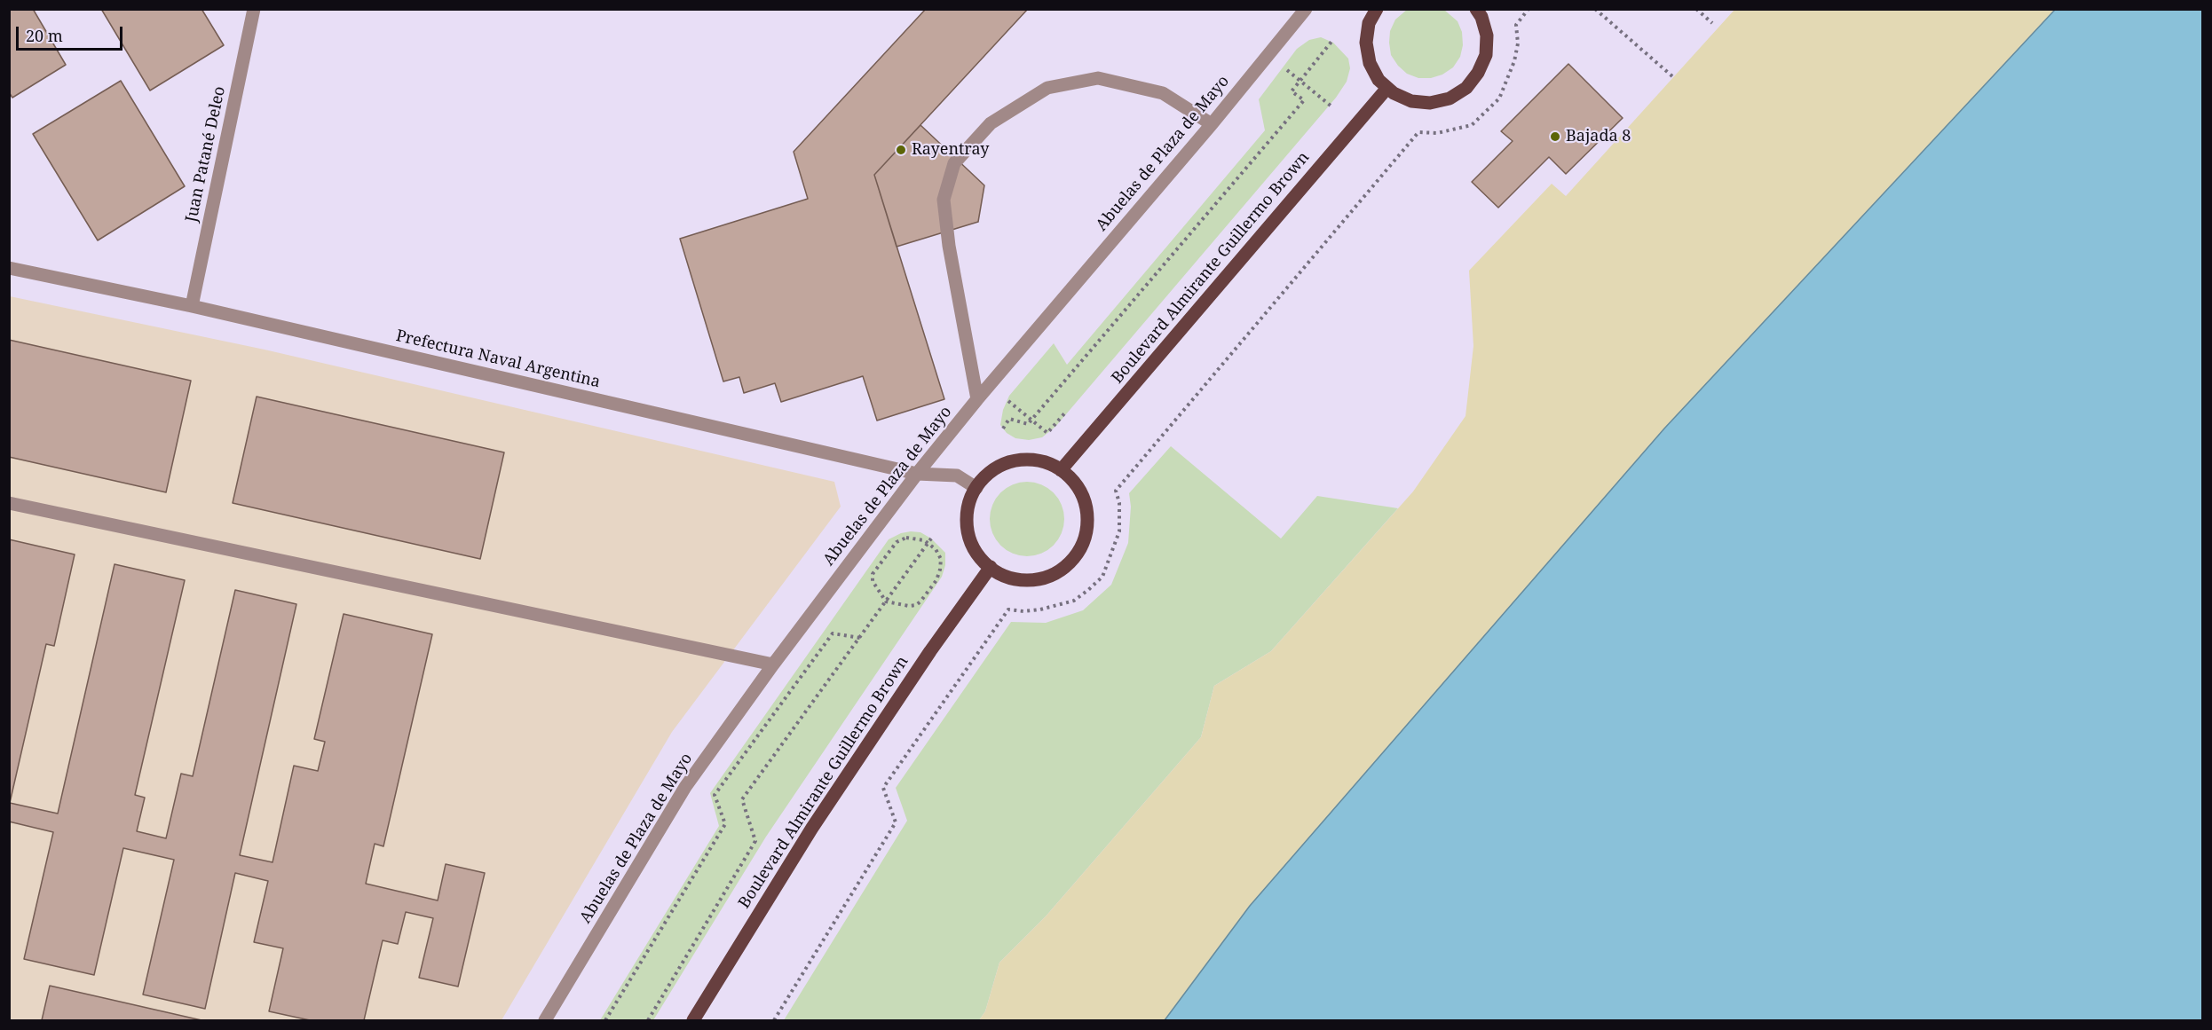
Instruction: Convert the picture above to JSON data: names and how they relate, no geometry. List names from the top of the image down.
{
  "streets": {
    "main road": ["Boulevard Almirante Guillermo Brown"],
    "street": ["Abuelas de Plaza de Mayo", "Juan Patané Deleo", "Prefectura Naval Argentina"]
  },
  "crossings": [
    ["Abuelas de Plaza de Mayo", "Prefectura Naval Argentina"],
    ["Juan Patané Deleo", "Prefectura Naval Argentina"],
    ["Boulevard Almirante Guillermo Brown", "Prefectura Naval Argentina"]
  ],
  "places": ["Bajada 8", "Rayentray"],
  "scale_bar": "20 m"
}
